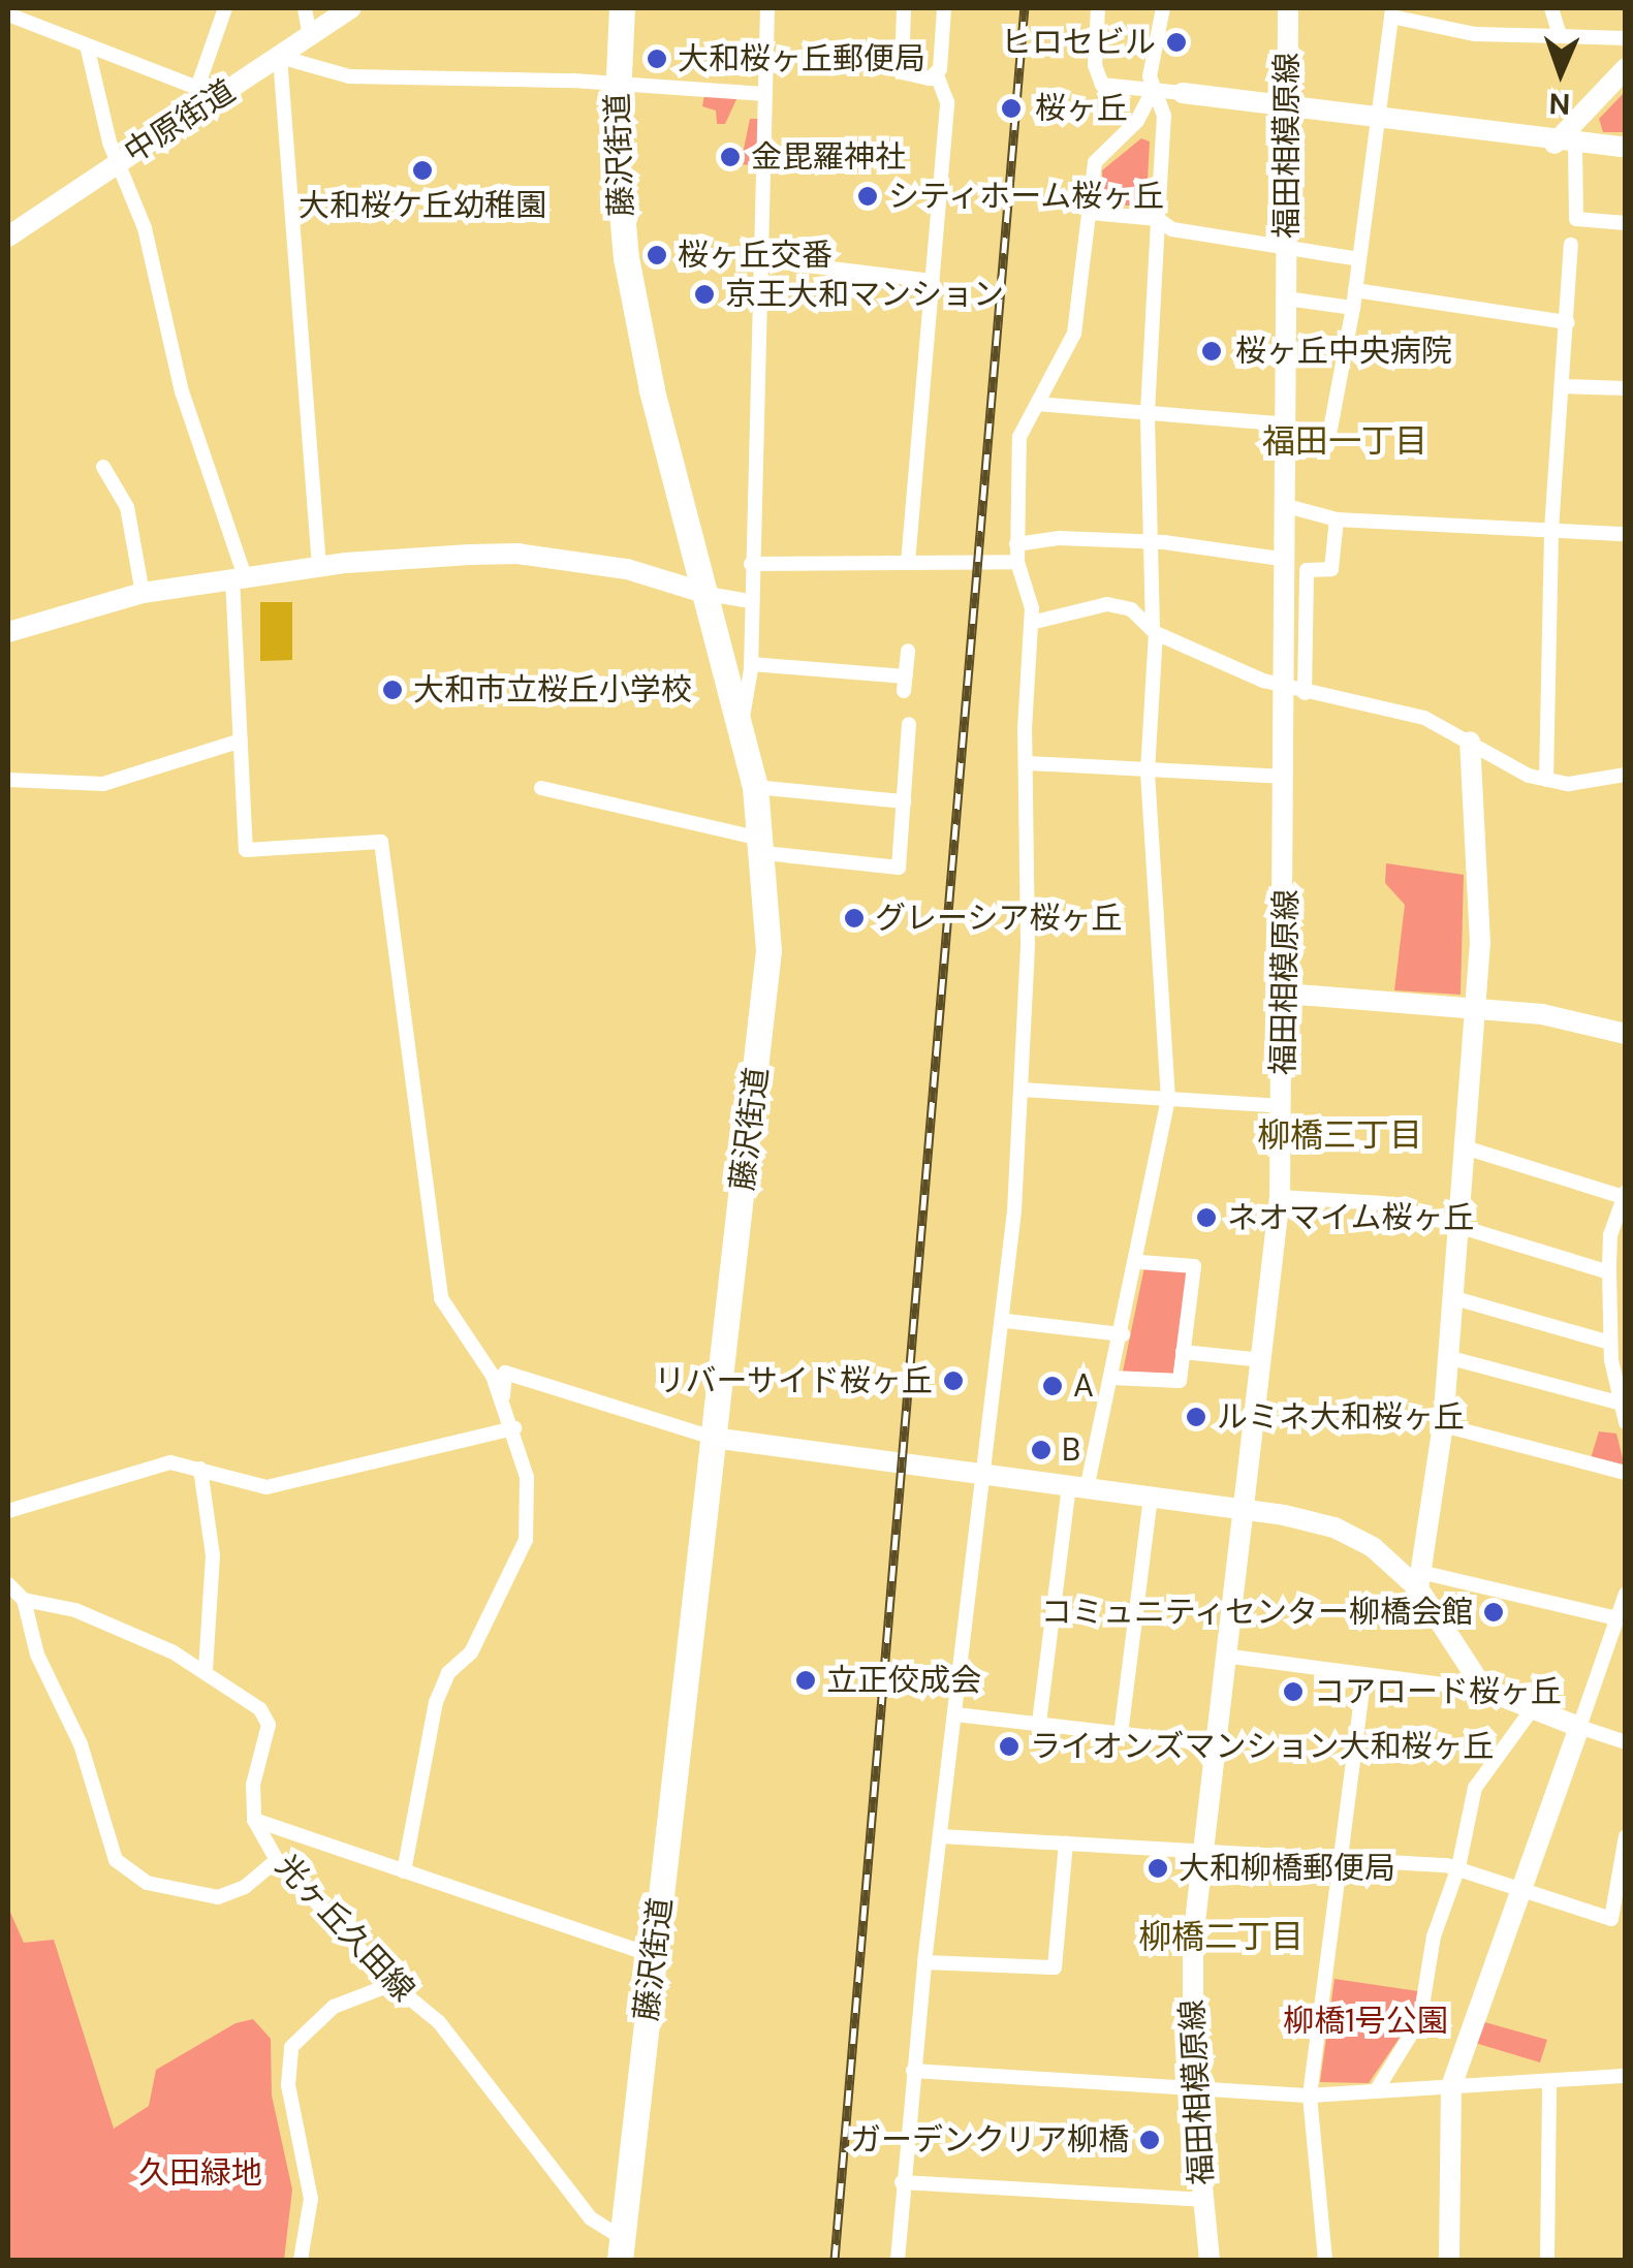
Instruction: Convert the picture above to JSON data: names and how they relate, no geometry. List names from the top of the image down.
{
  "streets": {
    "highway": ["藤沢街道"],
    "street": ["中原街道", "福田相模原線", "光ヶ丘久田線"]
  },
  "crossings": [
    ["藤沢街道", "光ヶ丘久田線"]
  ],
  "districts": ["福田一丁目", "柳橋三丁目", "柳橋二丁目"],
  "parks": ["柳橋1号公園", "久田緑地"],
  "places": [
    "ヒロセビル",
    "大和桜ヶ丘郵便局",
    "桜ヶ丘",
    "金毘羅神社",
    "大和桜ケ丘幼稚園",
    "シティホーム桜ヶ丘",
    "桜ヶ丘交番",
    "京王大和マンション",
    "桜ヶ丘中央病院",
    "大和市立桜丘小学校",
    "グレーシア桜ヶ丘",
    "ネオマイム桜ヶ丘",
    "リバーサイド桜ヶ丘",
    "A",
    "ルミネ大和桜ヶ丘",
    "B",
    "コミュニティセンター柳橋会館",
    "立正佼成会",
    "コアロード桜ヶ丘",
    "ライオンズマンション大和桜ヶ丘",
    "大和柳橋郵便局",
    "ガーデンクリア柳橋"
  ],
  "north": "bottom"
}
